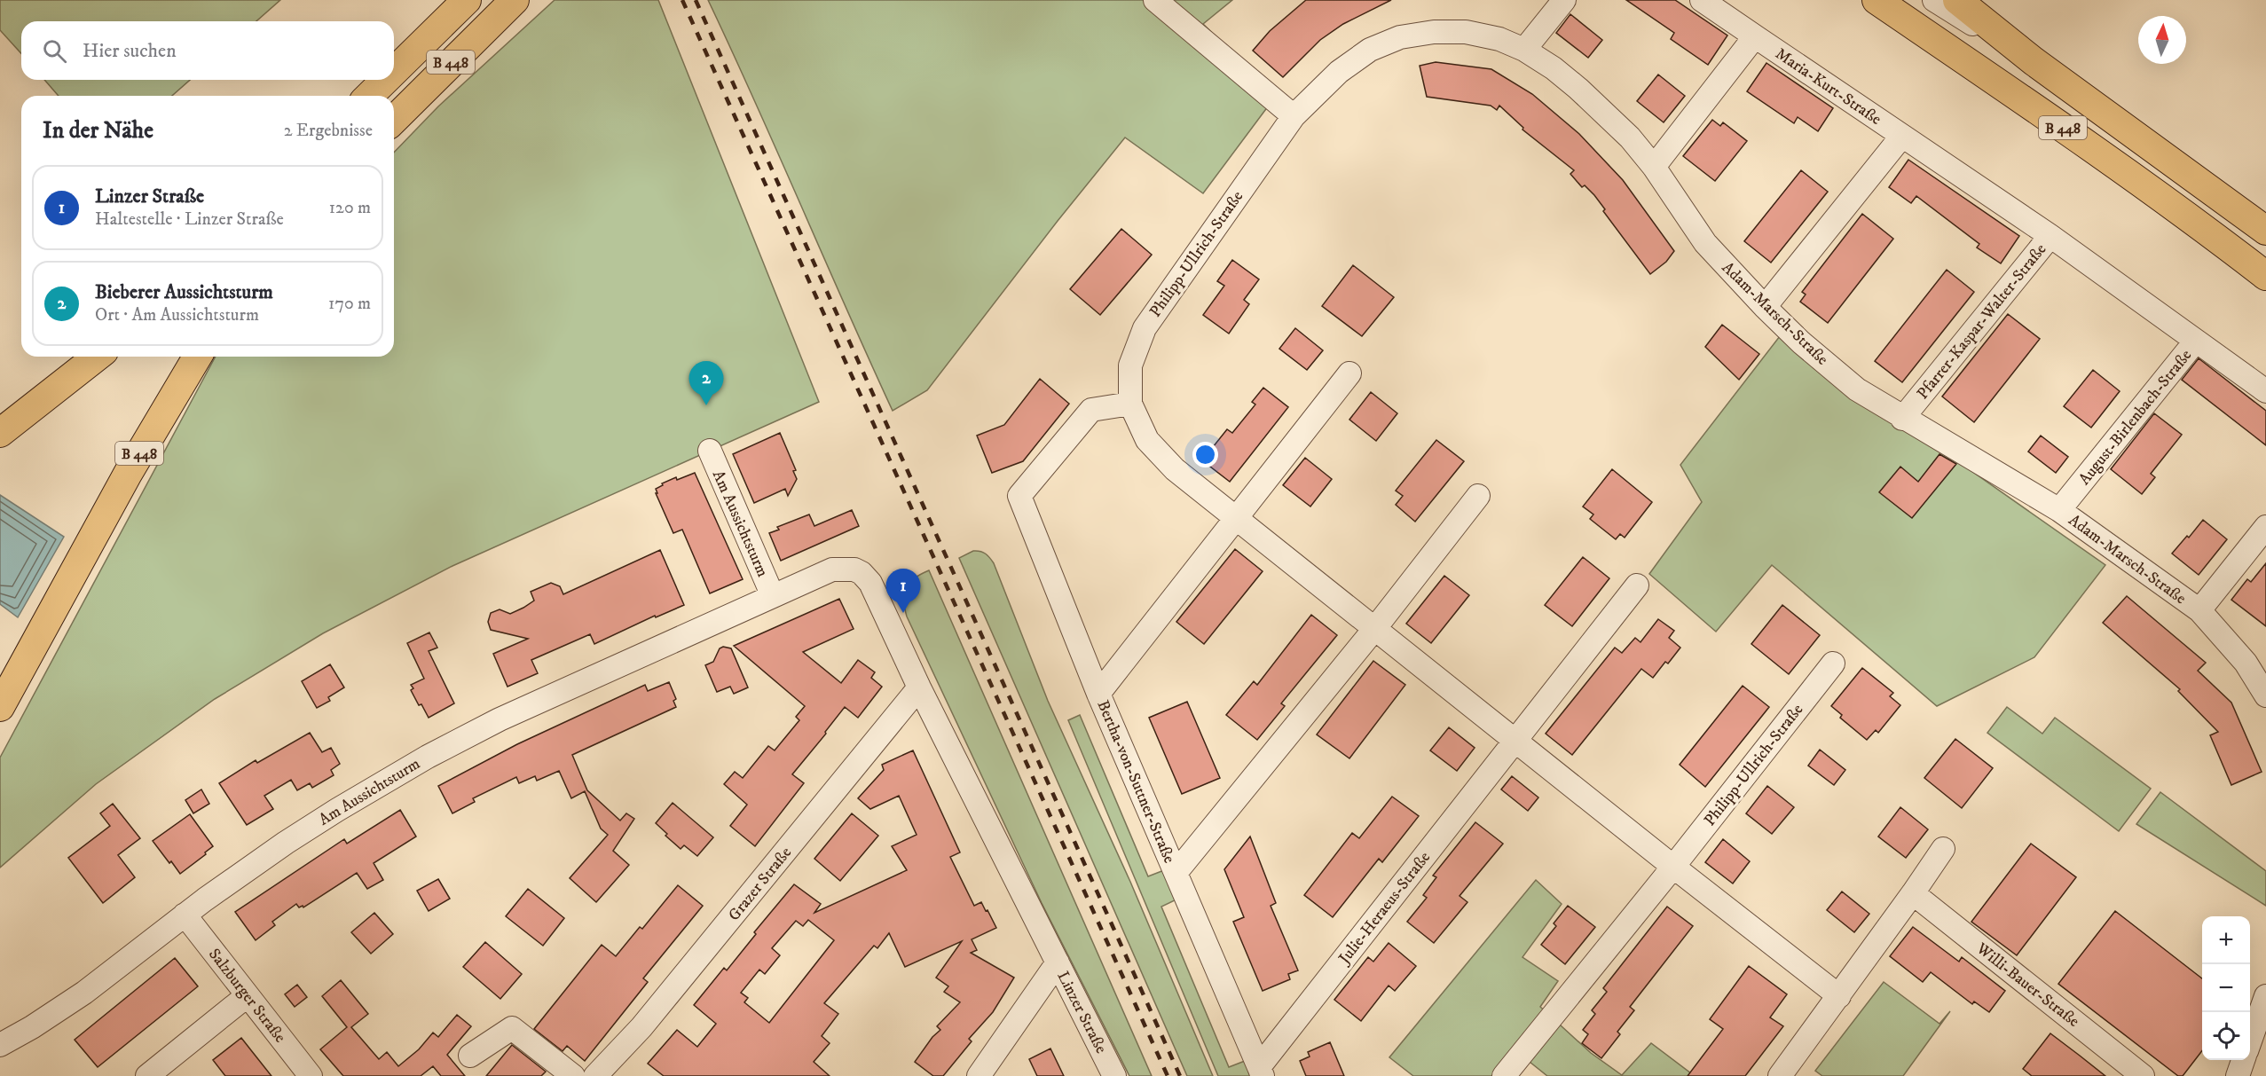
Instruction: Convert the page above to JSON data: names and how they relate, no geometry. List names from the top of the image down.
{
  "streets": {
    "main road": ["B 448"],
    "street": [
      "Maria-Kurt-Straße",
      "Philipp-Ullrich-Straße",
      "Adam-Marsch-Straße",
      "Pfarrer-Kaspar-Walter-Straße",
      "August-Birlenbach-Straße",
      "Am Aussichtsturm",
      "Bertha-von-Suttner-Straße",
      "Grazer Straße",
      "Julie-Heraeus-Straße",
      "Willi-Bauer-Straße",
      "Salzburger Straße",
      "Linzer Straße"
    ]
  },
  "crossings": [
    ["Maria-Kurt-Straße", "Pfarrer-Kaspar-Walter-Straße"],
    ["Philipp-Ullrich-Straße", "Adam-Marsch-Straße"],
    ["Philipp-Ullrich-Straße", "Bertha-von-Suttner-Straße"],
    ["Philipp-Ullrich-Straße", "Julie-Heraeus-Straße"],
    ["Adam-Marsch-Straße", "Pfarrer-Kaspar-Walter-Straße"],
    ["Adam-Marsch-Straße", "August-Birlenbach-Straße"],
    ["Am Aussichtsturm", "Salzburger Straße"],
    ["Am Aussichtsturm", "Linzer Straße"],
    ["Grazer Straße", "Linzer Straße"]
  ],
  "north": "top",
  "page": {
    "search": "Hier suchen",
    "heading": ["In der Nähe", "2 Ergebnisse"],
    "list": [
      {
        "mark": "1",
        "name": "Linzer Straße",
        "note": "Haltestelle · Linzer Straße",
        "value": "120 m"
      },
      {
        "mark": "2",
        "name": "Bieberer Aussichtsturm",
        "note": "Ort · Am Aussichtsturm",
        "value": "170 m"
      }
    ],
    "pins": ["2", "1"],
    "map_buttons": ["+", "−"]
  }
}
